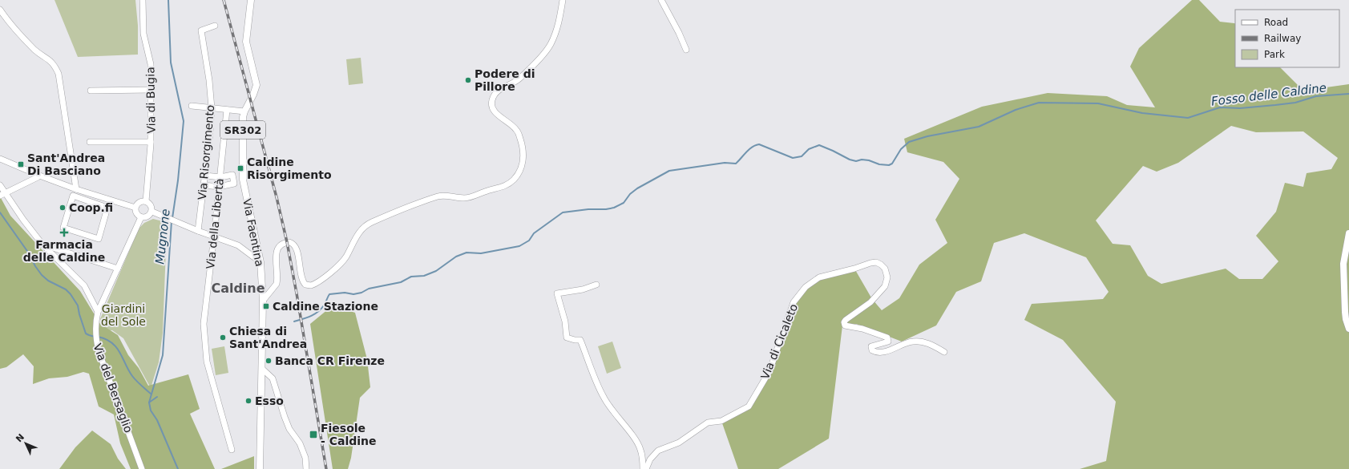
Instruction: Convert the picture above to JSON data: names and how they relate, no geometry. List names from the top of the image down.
{
  "streets": {
    "main road": ["SR302", "Via Faentina"],
    "street": [
      "Via di Bugia",
      "Via Risorgimento",
      "Via della Libertà",
      "Via di Cicaleto",
      "Via del Bersaglio"
    ]
  },
  "crossings": [
    ["Via di Bugia", "Via del Bersaglio"]
  ],
  "districts": ["Caldine"],
  "water": ["Fosso delle Caldine", "Mugnone"],
  "parks": ["Giardini del Sole"],
  "places": {
    "other": [
      "Podere di Pillore",
      "Coop.fi",
      "Chiesa di Sant'Andrea",
      "Banca CR Firenze",
      "Esso"
    ],
    "transit": [
      "Sant'Andrea Di Basciano",
      "Caldine Risorgimento",
      "Caldine Stazione",
      "Fiesole - Caldine"
    ],
    "health": ["Farmacia delle Caldine"]
  },
  "legend": ["Road", "Railway", "Park"],
  "north": "top left"
}
